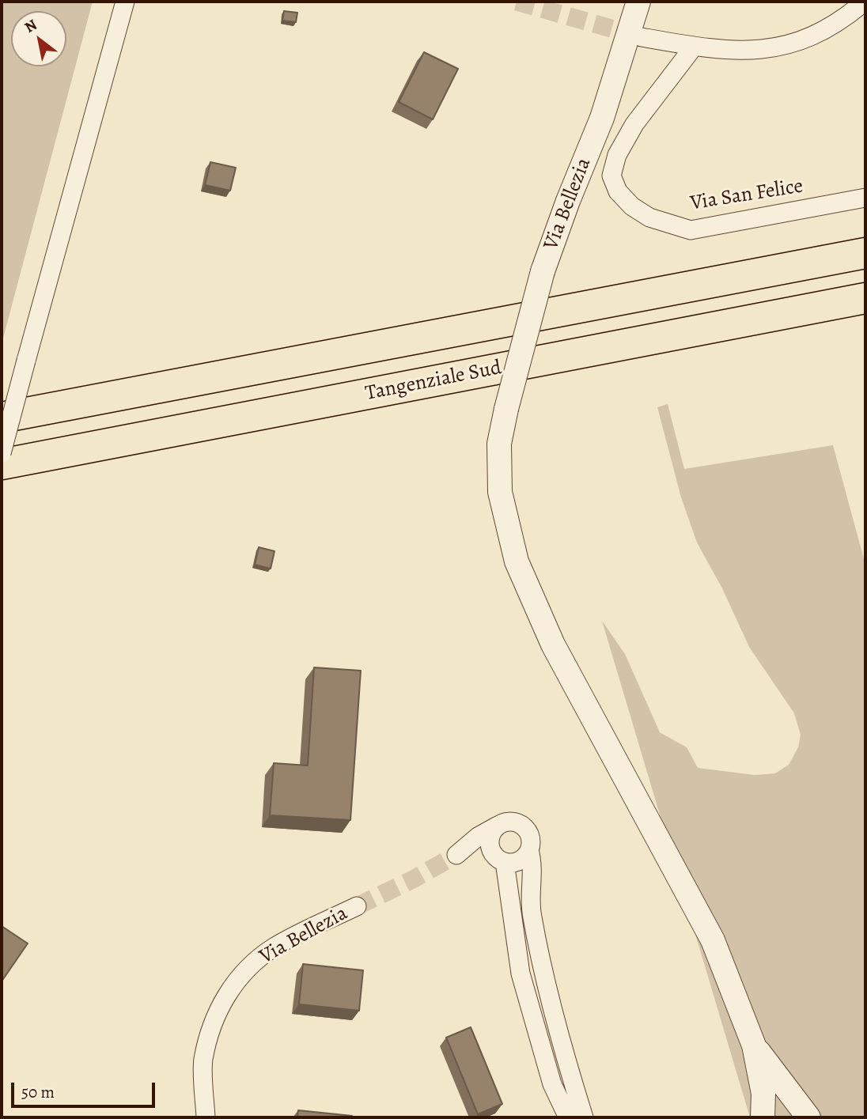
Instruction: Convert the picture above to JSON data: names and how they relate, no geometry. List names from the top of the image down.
{
  "streets": {
    "highway": ["Tangenziale Sud"],
    "street": ["Via San Felice", "Via Bellezia"]
  },
  "scale_bar": "50 m",
  "north": "top left"
}
